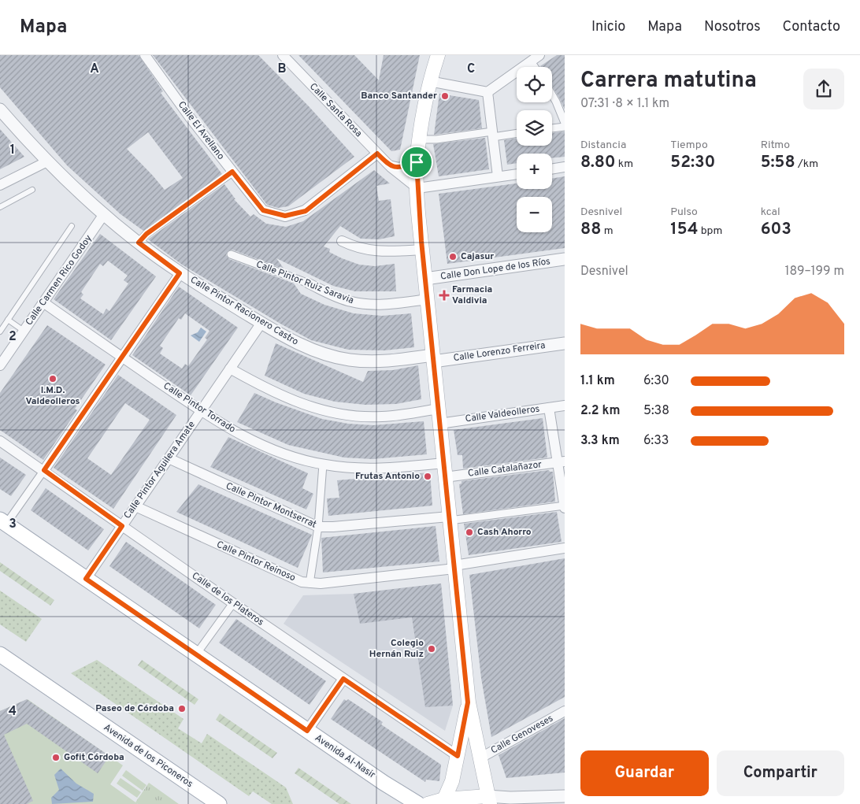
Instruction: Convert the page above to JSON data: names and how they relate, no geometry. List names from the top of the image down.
{
  "streets": {
    "main road": ["Avenida de los Piconeros", "Avenida Al-Nasir"],
    "street": [
      "Calle Santa Rosa",
      "Calle El Avellano",
      "Calle Don Lope de los Ríos",
      "Calle Carmen Rico Godoy",
      "Calle Pintor Ruiz Saravia",
      "Calle Pintor Racionero Castro",
      "Calle Lorenzo Ferreira",
      "Calle Pintor Torrado",
      "Calle Valdeolleros",
      "Calle Catalañazor",
      "Calle Pintor Aguilera Amate",
      "Calle Pintor Montserrat",
      "Calle Pintor Reinoso",
      "Calle de los Plateros",
      "Calle Genoveses"
    ]
  },
  "crossings": [
    ["Calle Santa Rosa", "Calle El Avellano"],
    ["Calle Carmen Rico Godoy", "Calle Pintor Racionero Castro"],
    ["Calle Carmen Rico Godoy", "Calle Pintor Torrado"],
    ["Calle Pintor Racionero Castro", "Calle Lorenzo Ferreira"],
    ["Calle Pintor Racionero Castro", "Calle Pintor Aguilera Amate"],
    ["Calle Pintor Torrado", "Calle Pintor Aguilera Amate"],
    ["Calle Pintor Aguilera Amate", "Calle Pintor Montserrat"],
    ["Calle Pintor Aguilera Amate", "Calle Pintor Reinoso"],
    ["Calle Pintor Aguilera Amate", "Calle de los Plateros"],
    ["Calle Pintor Aguilera Amate", "Avenida Al-Nasir"]
  ],
  "places": {
    "other": [
      "Banco Santander",
      "Cajasur",
      "I.M.D. Valdeolleros",
      "Frutas Antonio",
      "Cash Ahorro",
      "Colegio Hernán Ruiz",
      "Paseo de Córdoba",
      "Gofit Córdoba"
    ],
    "health": ["Farmacia Valdivia"]
  },
  "page": {
    "header": "Mapa",
    "nav": [
      "Inicio",
      "Mapa",
      "Nosotros",
      "Contacto"
    ],
    "heading": ["Carrera matutina", "07:31 · 8 × 1.1 km"],
    "map_buttons": ["+", "−"],
    "stats": [
      ["Distancia", "8.80 km"],
      ["Tiempo", "52:30"],
      ["Ritmo", "5:58 /km"],
      ["Desnivel", "88 m"],
      ["Pulso", "154 bpm"],
      ["kcal", "603"]
    ],
    "chart": ["Desnivel", "189–199 m"],
    "list": [
      {
        "name": "1.1 km",
        "note": "6:30"
      },
      {
        "name": "2.2 km",
        "note": "5:38"
      },
      {
        "name": "3.3 km",
        "note": "6:33"
      }
    ],
    "buttons": ["Guardar", "Compartir"]
  },
  "grid": {
    "columns": ["A", "B", "C"],
    "rows": [
      "1",
      "2",
      "3",
      "4"
    ]
  }
}
